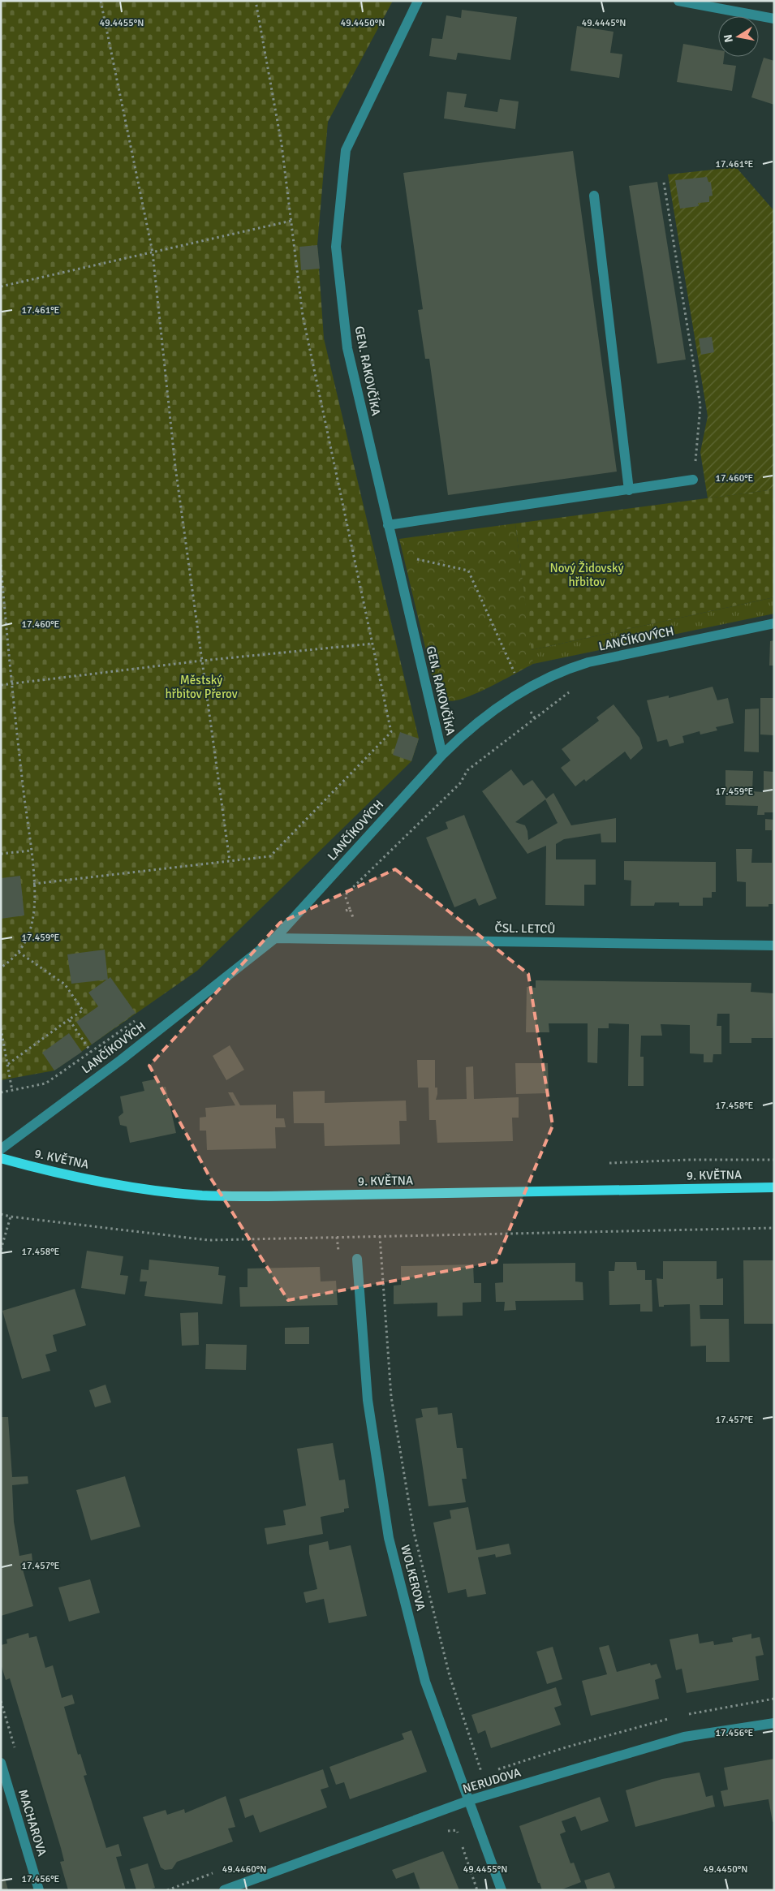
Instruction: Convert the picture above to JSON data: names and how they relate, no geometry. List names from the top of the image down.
{
  "streets": {
    "main road": ["9. KVĚTNA"],
    "street": [
      "GEN. RAKOVČÍKA",
      "LANČÍKOVÝCH",
      "ČSL. LETCŮ",
      "WOLKEROVA",
      "NERUDOVA",
      "MACHAROVA"
    ]
  },
  "crossings": [
    ["GEN. RAKOVČÍKA", "LANČÍKOVÝCH"],
    ["LANČÍKOVÝCH", "ČSL. LETCŮ"],
    ["WOLKEROVA", "NERUDOVA"]
  ],
  "parks": ["Nový Židovský hřbitov", "Městský hřbitov Přerov"],
  "north": "left",
  "coordinates": [
    "49.4445°N",
    "49.4455°N",
    "49.4450°N",
    "17.461°E",
    "17.460°E",
    "17.459°E",
    "17.458°E",
    "17.457°E",
    "17.456°E",
    "49.4460°N"
  ]
}
